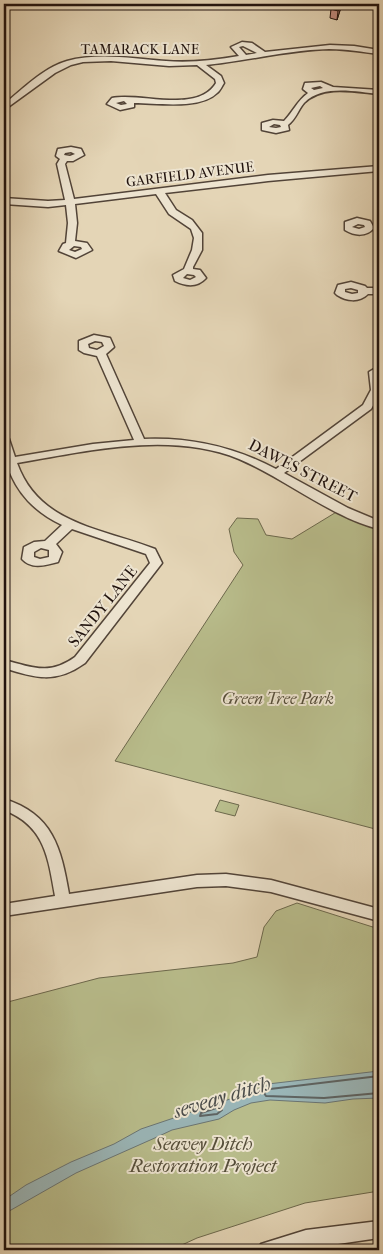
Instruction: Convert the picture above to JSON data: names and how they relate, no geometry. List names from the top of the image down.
{
  "streets": {
    "street": [
      "TAMARACK LANE",
      "GARFIELD AVENUE",
      "DAWES STREET",
      "SANDY LANE"
    ]
  },
  "crossings": [
    ["DAWES STREET", "SANDY LANE"]
  ],
  "water": ["seveay ditch"],
  "parks": ["Green Tree Park", "Seavey Ditch Restoration Project"]
}
